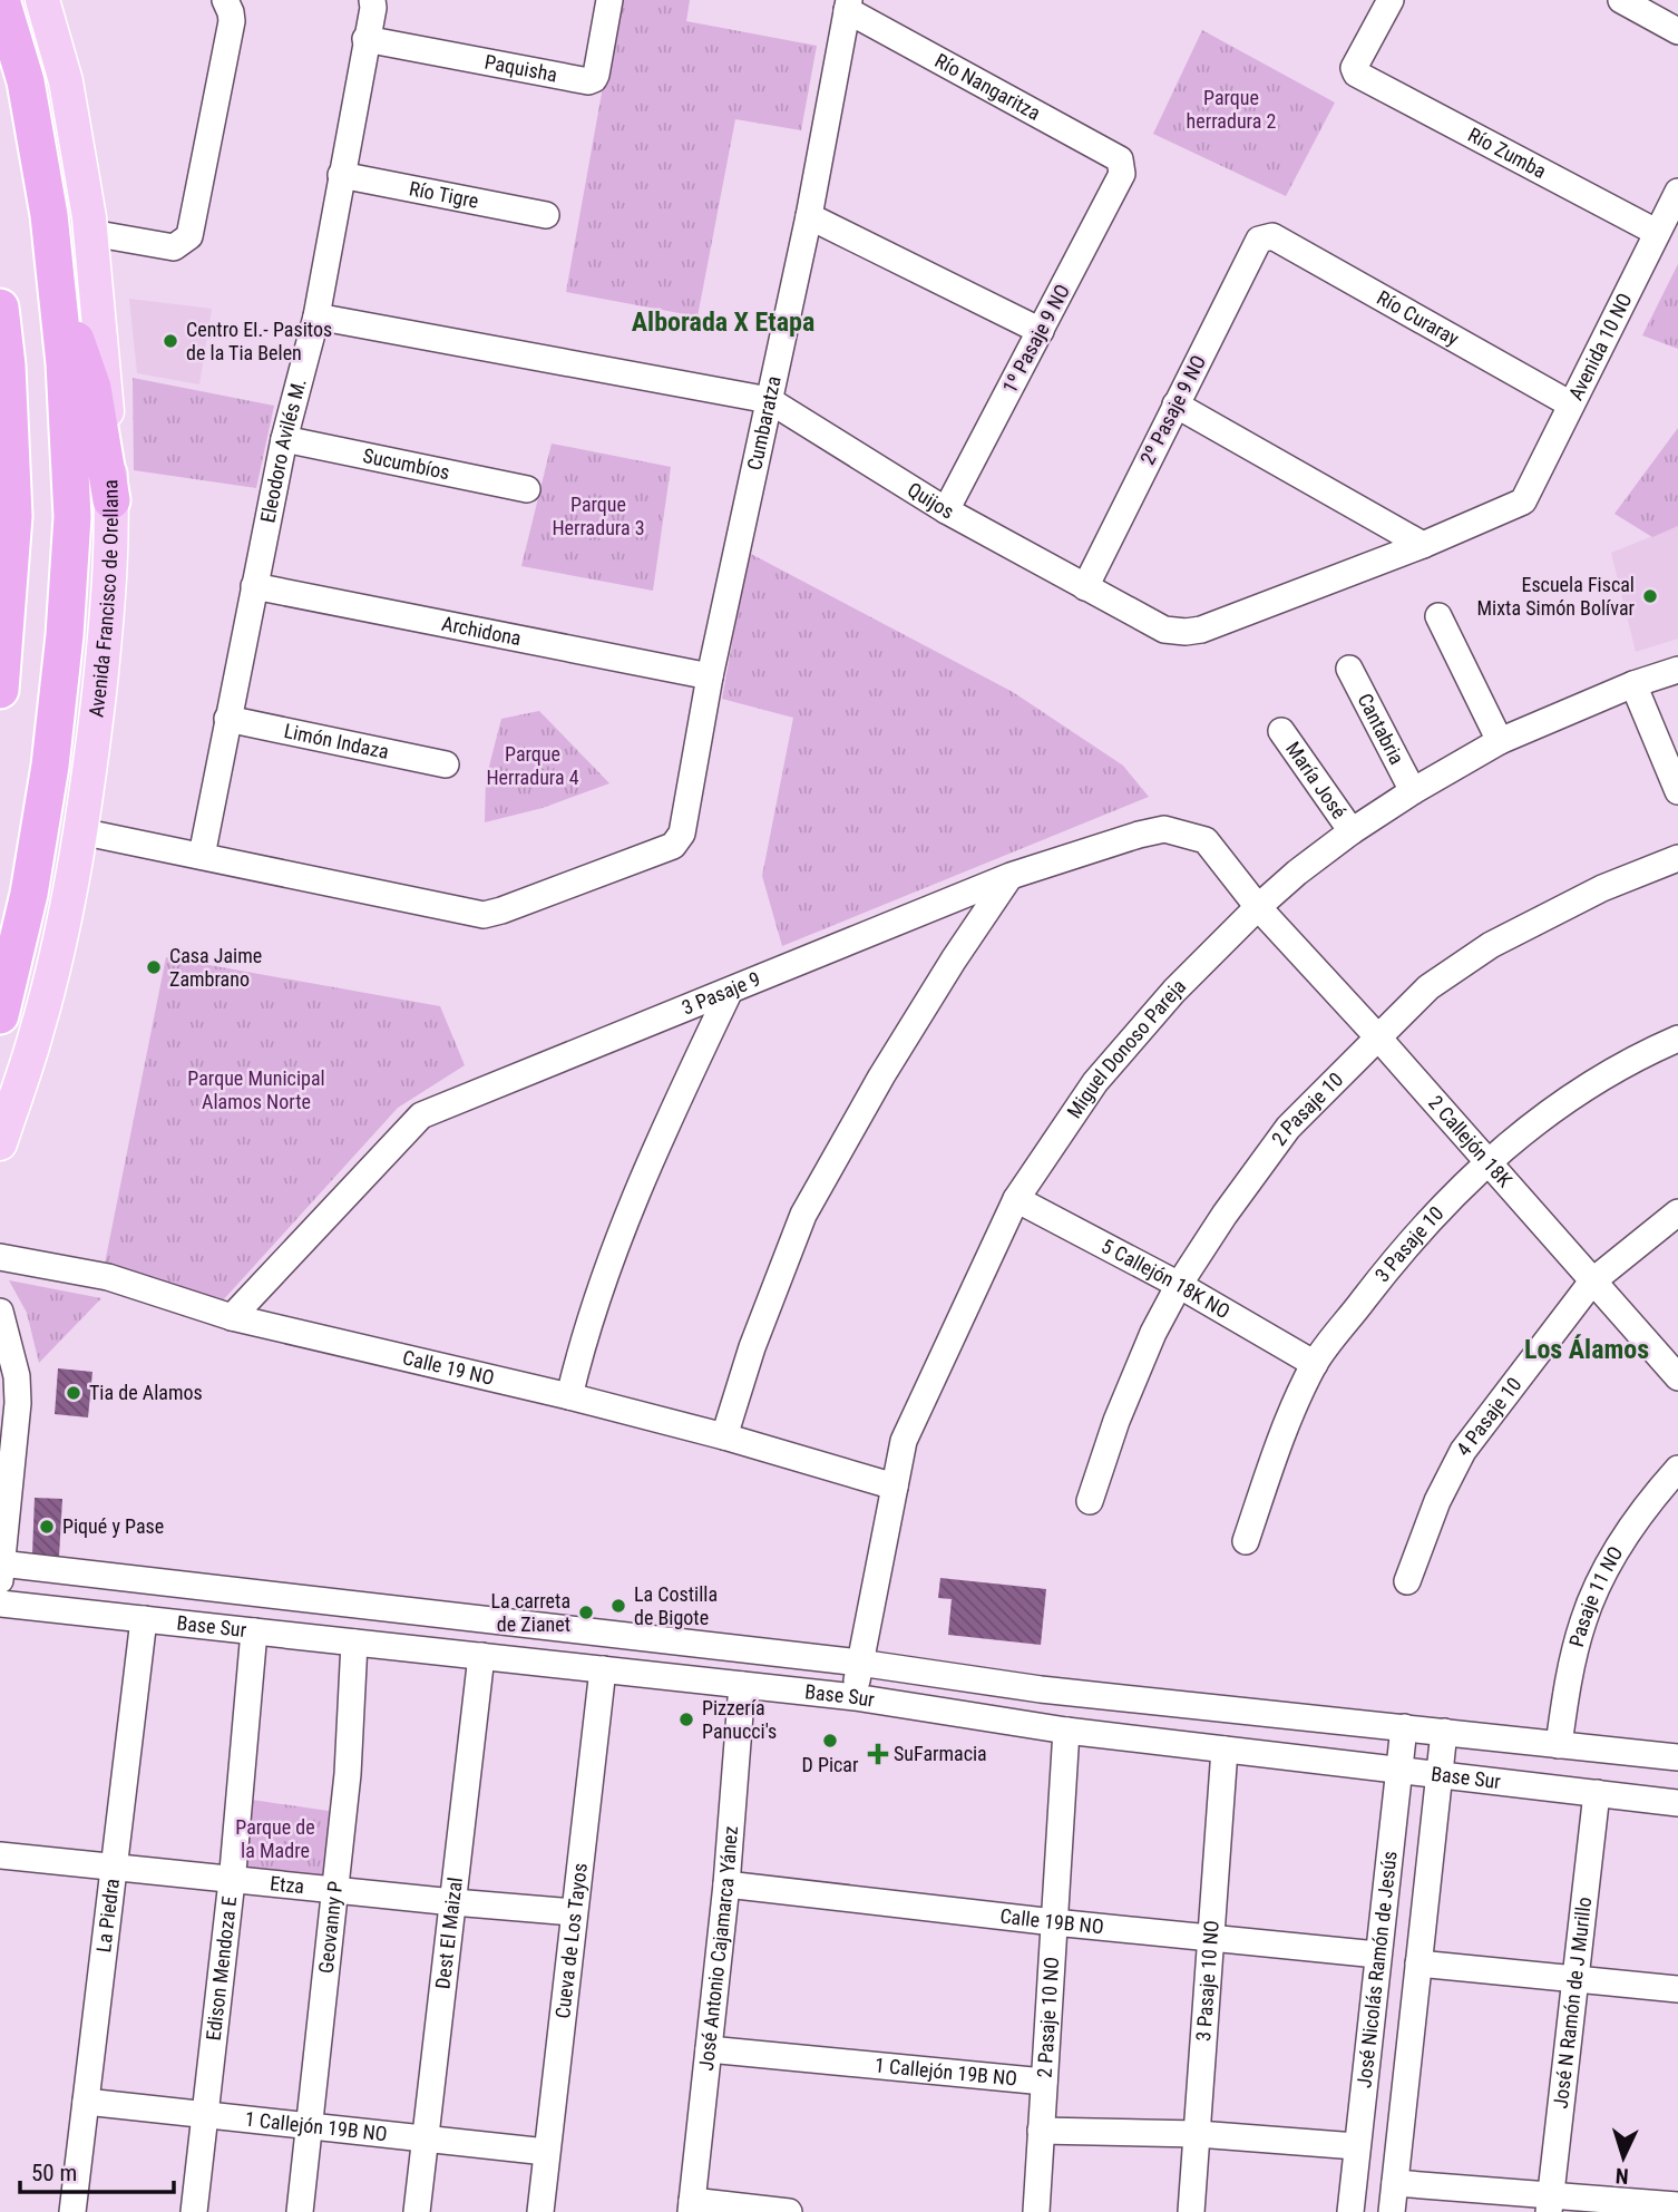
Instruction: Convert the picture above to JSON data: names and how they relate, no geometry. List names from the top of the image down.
{
  "streets": {
    "highway": ["Avenida Francisco de Orellana"],
    "street": [
      "Paquisha",
      "Río Nangaritza",
      "Río Zumba",
      "Río Tigre",
      "Río Curaray",
      "1º Pasaje 9 NO",
      "Avenida 10 NO",
      "2º Pasaje 9 NO",
      "Cumbaratza",
      "Eleodoro Avilés M.",
      "Sucumbíos",
      "Quijos",
      "Archidona",
      "Cantabria",
      "Limón Indaza",
      "María José",
      "3 Pasaje 9",
      "Miguel Donoso Pareja",
      "2 Pasaje 10",
      "2 Callejón 18K",
      "3 Pasaje 10",
      "5 Callejón 18K NO",
      "Calle 19 NO",
      "4 Pasaje 10",
      "Pasaje 11 NO",
      "Base Sur",
      "Etza",
      "La Piedra",
      "Calle 19B NO",
      "Geovanny P",
      "Dest El Maizal",
      "Cueva de Los Tayos",
      "José Antonio Cajamarca Yánez",
      "Edison Mendoza E",
      "José Nicolás Ramón de Jesús",
      "3 Pasaje 10 NO",
      "José N Ramón de J Murillo",
      "2 Pasaje 10 NO",
      "1 Callejón 19B NO"
    ]
  },
  "crossings": [
    ["Paquisha", "Eleodoro Avilés M."],
    ["Río Nangaritza", "1º Pasaje 9 NO"],
    ["Río Nangaritza", "Cumbaratza"],
    ["Río Zumba", "Avenida 10 NO"],
    ["Río Tigre", "Eleodoro Avilés M."],
    ["Río Curaray", "Avenida 10 NO"],
    ["Río Curaray", "2º Pasaje 9 NO"],
    ["1º Pasaje 9 NO", "Quijos"],
    ["Avenida 10 NO", "Quijos"],
    ["2º Pasaje 9 NO", "Quijos"],
    ["Cumbaratza", "Eleodoro Avilés M."],
    ["Cumbaratza", "Quijos"],
    ["Cumbaratza", "Archidona"],
    ["Eleodoro Avilés M.", "Sucumbíos"],
    ["Eleodoro Avilés M.", "Quijos"],
    ["Eleodoro Avilés M.", "Archidona"],
    ["Eleodoro Avilés M.", "Limón Indaza"],
    ["Cantabria", "Miguel Donoso Pareja"],
    ["María José", "Miguel Donoso Pareja"],
    ["3 Pasaje 9", "Miguel Donoso Pareja"],
    ["3 Pasaje 9", "2 Callejón 18K"],
    ["3 Pasaje 9", "Calle 19 NO"],
    ["Miguel Donoso Pareja", "2 Callejón 18K"],
    ["Miguel Donoso Pareja", "5 Callejón 18K NO"],
    ["Miguel Donoso Pareja", "Calle 19 NO"],
    ["Miguel Donoso Pareja", "Base Sur"],
    ["2 Pasaje 10", "2 Callejón 18K"],
    ["2 Pasaje 10", "5 Callejón 18K NO"],
    ["2 Callejón 18K", "3 Pasaje 10"],
    ["2 Callejón 18K", "4 Pasaje 10"],
    ["3 Pasaje 10", "5 Callejón 18K NO"],
    ["Pasaje 11 NO", "Base Sur"],
    ["Base Sur", "La Piedra"],
    ["Base Sur", "Geovanny P"],
    ["Base Sur", "Dest El Maizal"],
    ["Base Sur", "Cueva de Los Tayos"],
    ["Base Sur", "José Antonio Cajamarca Yánez"],
    ["Base Sur", "Edison Mendoza E"],
    ["Base Sur", "José Nicolás Ramón de Jesús"],
    ["Base Sur", "3 Pasaje 10 NO"],
    ["Base Sur", "José N Ramón de J Murillo"],
    ["Base Sur", "2 Pasaje 10 NO"],
    ["Etza", "La Piedra"],
    ["Etza", "Geovanny P"],
    ["Etza", "Dest El Maizal"],
    ["Etza", "Cueva de Los Tayos"],
    ["Etza", "Edison Mendoza E"],
    ["La Piedra", "1 Callejón 19B NO"],
    ["Calle 19B NO", "José Antonio Cajamarca Yánez"],
    ["Calle 19B NO", "José Nicolás Ramón de Jesús"],
    ["Calle 19B NO", "3 Pasaje 10 NO"],
    ["Calle 19B NO", "2 Pasaje 10 NO"],
    ["Geovanny P", "1 Callejón 19B NO"],
    ["Dest El Maizal", "1 Callejón 19B NO"],
    ["Cueva de Los Tayos", "1 Callejón 19B NO"],
    ["José Antonio Cajamarca Yánez", "1 Callejón 19B NO"],
    ["Edison Mendoza E", "1 Callejón 19B NO"],
    ["2 Pasaje 10 NO", "1 Callejón 19B NO"]
  ],
  "districts": ["Alborada X Etapa", "Los Álamos"],
  "parks": [
    "Parque herradura 2",
    "Parque Herradura 3",
    "Parque Herradura 4",
    "Parque Municipal Alamos Norte",
    "Parque de la Madre"
  ],
  "places": {
    "other": [
      "Centro EI.- Pasitos de la Tia Belen",
      "Escuela Fiscal Mixta Simón Bolívar",
      "Casa Jaime Zambrano",
      "Tia de Alamos",
      "Piqué y Pase",
      "La Costilla de Bigote",
      "La carreta de Zianet",
      "Pizzería Panucci's",
      "D Picar"
    ],
    "health": ["SuFarmacia"]
  },
  "scale_bar": "50 m",
  "north": "bottom"
}
